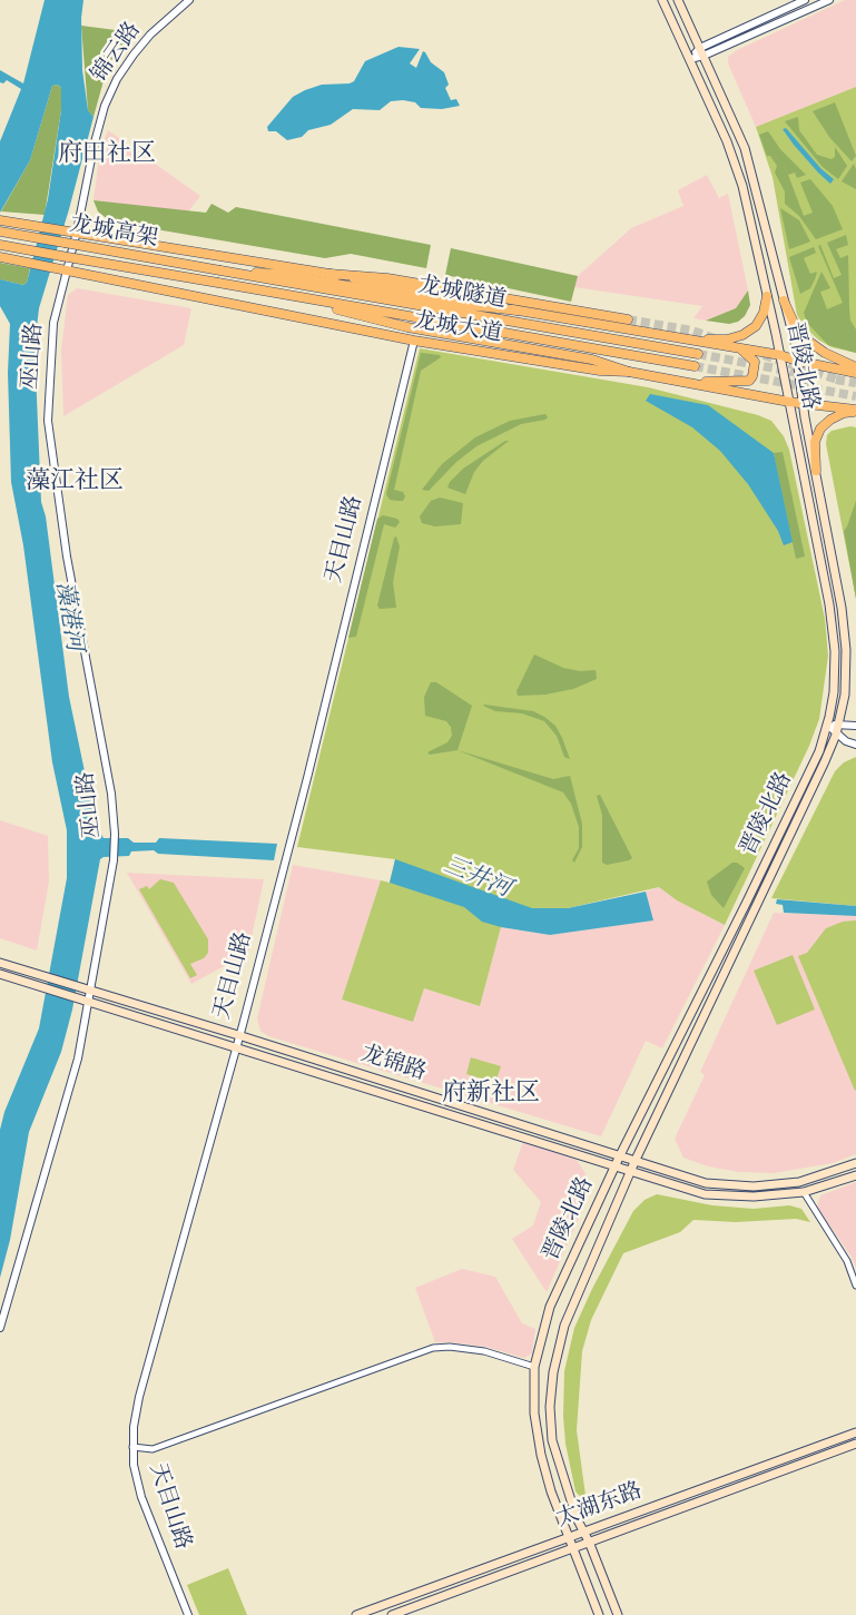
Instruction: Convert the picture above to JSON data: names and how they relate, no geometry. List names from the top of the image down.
{
  "streets": {
    "main road": [
      "龙城高架",
      "龙城隧道",
      "龙城大道",
      "晋陵北路",
      "龙锦路",
      "太湖东路"
    ],
    "street": ["锦云路", "巫山路", "天目山路"]
  },
  "crossings": [
    ["锦云路", "龙城大道"],
    ["锦云路", "巫山路"],
    ["龙城高架", "龙城隧道"],
    ["龙城大道", "巫山路"],
    ["龙城大道", "晋陵北路"],
    ["龙城大道", "天目山路"],
    ["巫山路", "龙锦路"],
    ["晋陵北路", "龙锦路"],
    ["晋陵北路", "太湖东路"],
    ["天目山路", "龙锦路"]
  ],
  "districts": ["府田社区", "藻江社区", "府新社区"],
  "water": ["藻港河", "三井河"]
}
